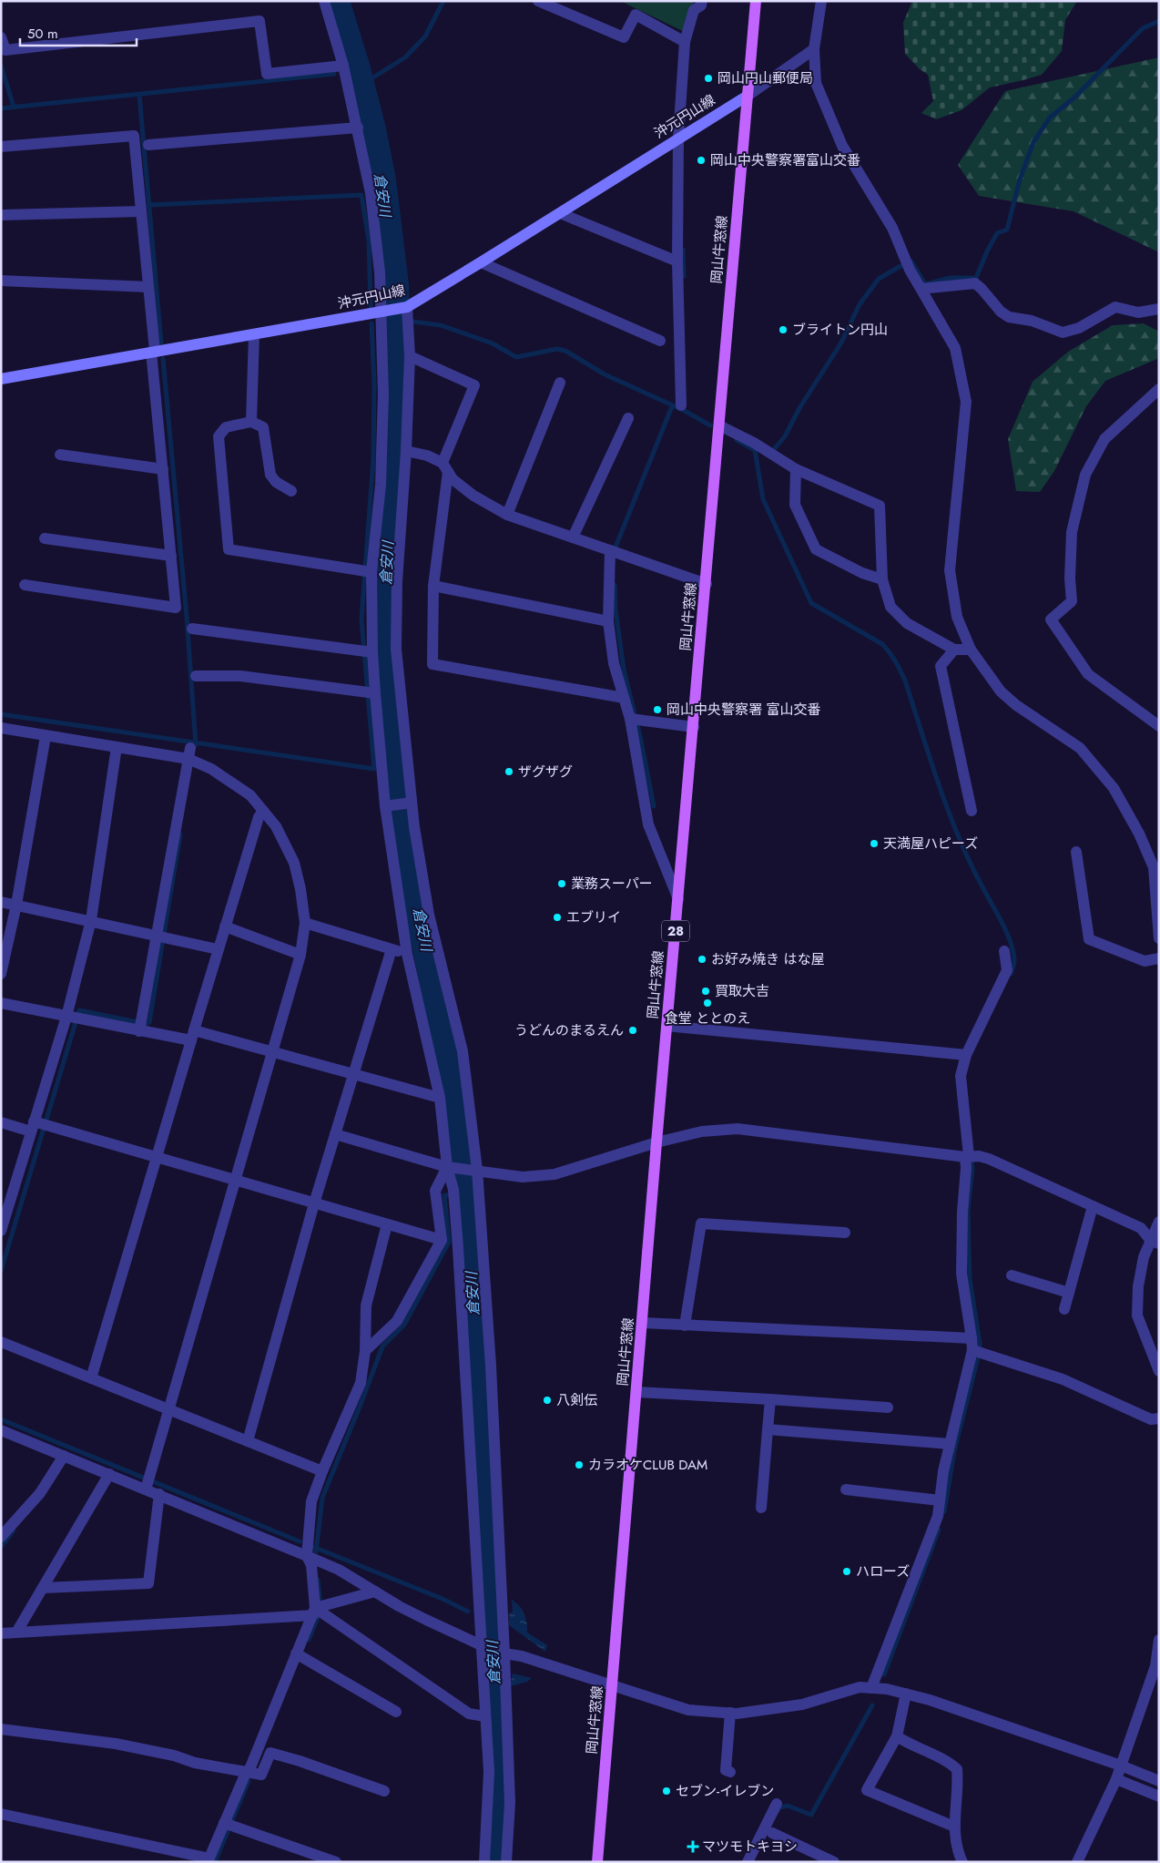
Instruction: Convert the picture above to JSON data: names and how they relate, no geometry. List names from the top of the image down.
{
  "streets": {
    "main road": ["沖元円山線", "岡山牛窓線", "28"]
  },
  "crossings": [
    ["沖元円山線", "岡山牛窓線"]
  ],
  "water": ["倉安川"],
  "places": {
    "other": [
      "岡山円山郵便局",
      "岡山中央警察署富山交番",
      "ブライトン円山",
      "岡山中央警察署 富山交番",
      "ザグザグ",
      "天満屋ハピーズ",
      "業務スーパー",
      "エブリイ",
      "お好み焼き はな屋",
      "買取大吉",
      "食堂 ととのえ",
      "うどんのまるえん",
      "八剣伝",
      "カラオケCLUB DAM",
      "ハローズ",
      "セブン-イレブン"
    ],
    "health": ["マツモトキヨシ"]
  },
  "scale_bar": "50 m"
}
